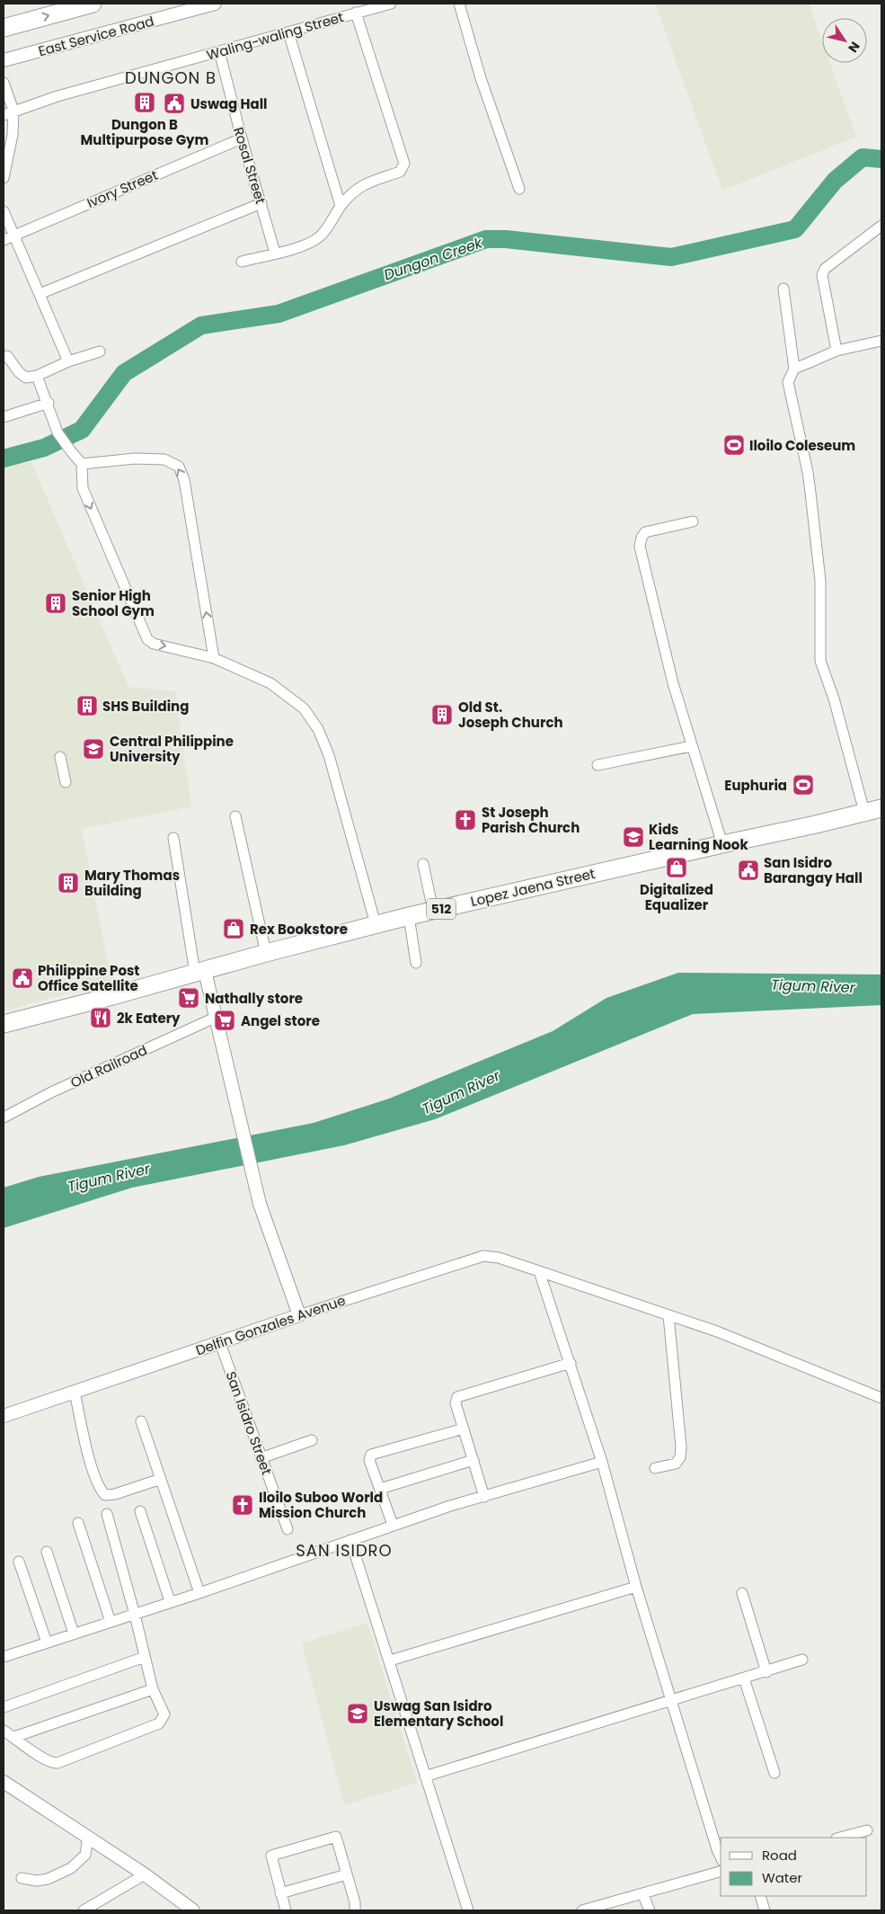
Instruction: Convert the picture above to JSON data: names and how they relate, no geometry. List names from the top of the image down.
{
  "streets": {
    "main road": ["Lopez Jaena Street", "512"],
    "street": [
      "East Service Road",
      "Waling-waling Street",
      "Rosal Street",
      "Ivory Street",
      "Old Railroad",
      "Delfin Gonzales Avenue",
      "San Isidro Street"
    ]
  },
  "crossings": [
    ["Waling-waling Street", "Rosal Street"],
    ["Rosal Street", "Ivory Street"],
    ["Delfin Gonzales Avenue", "San Isidro Street"]
  ],
  "districts": ["DUNGON B", "SAN ISIDRO"],
  "water": ["Dungon Creek", "Tigum River"],
  "places": {
    "building": [
      "Dungon B Multipurpose Gym",
      "Senior High School Gym",
      "SHS Building",
      "Old St. Joseph Church",
      "Mary Thomas Building"
    ],
    "public building": ["Uswag Hall", "San Isidro Barangay Hall", "Philippine Post Office Satellite"],
    "sports": ["Iloilo Coleseum", "Euphuria"],
    "school or university": ["Central Philippine University", "Kids Learning Nook", "Uswag San Isidro Elementary School"],
    "church": ["St Joseph Parish Church", "Iloilo Suboo World Mission Church"],
    "shop": ["Digitalized Equalizer", "Rex Bookstore"],
    "supermarket": ["Nathally store", "Angel store"],
    "restaurant": ["2k Eatery"]
  },
  "legend": ["Road", "Water"],
  "north": "bottom right"
}
